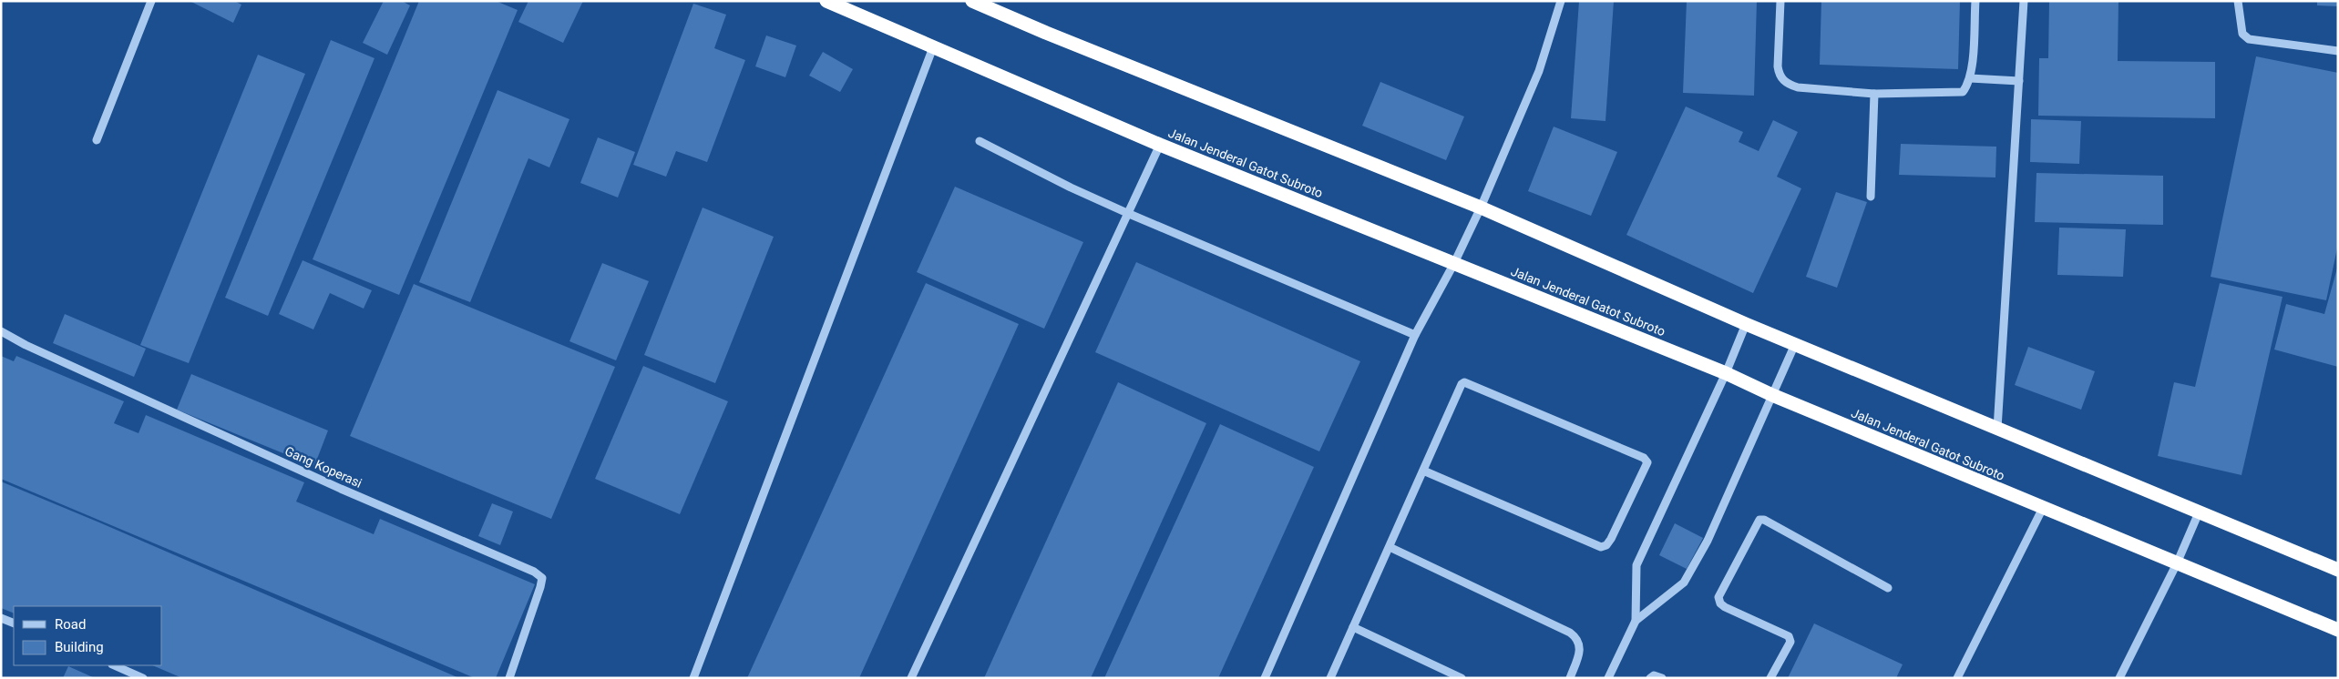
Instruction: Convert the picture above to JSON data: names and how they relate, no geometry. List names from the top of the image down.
{
  "streets": {
    "highway": ["Jalan Jenderal Gatot Subroto"],
    "street": ["Gang Koperasi"]
  },
  "legend": ["Road", "Building"]
}
